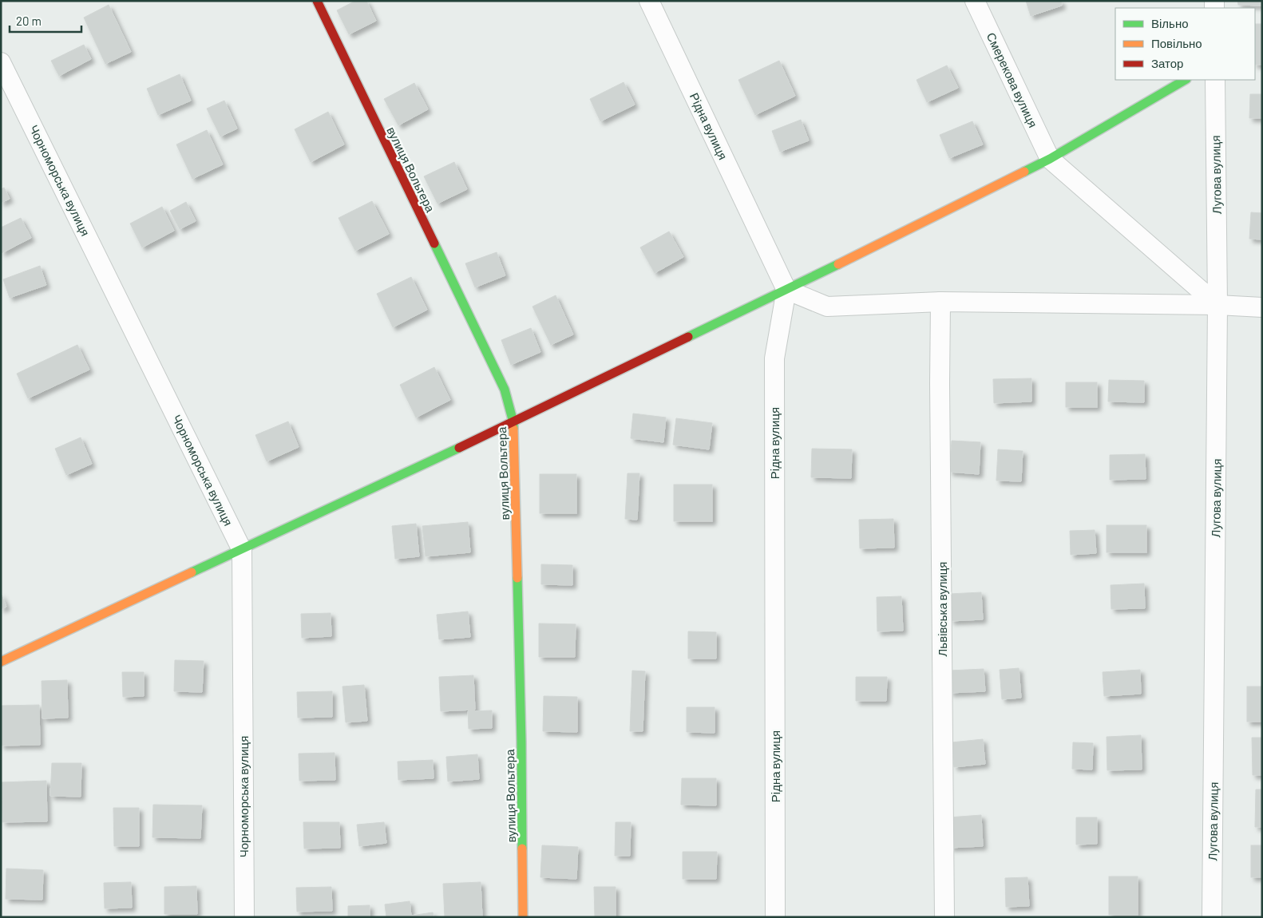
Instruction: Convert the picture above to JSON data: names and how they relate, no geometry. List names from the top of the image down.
{
  "streets": {
    "street": [
      "Смерекова вулиця",
      "Рідна вулиця",
      "вулиця Вольтера",
      "Лугова вулиця",
      "Чорноморська вулиця",
      "Львівська вулиця"
    ]
  },
  "legend": ["Вільно", "Повільно", "Затор"],
  "scale_bar": "20 m"
}
